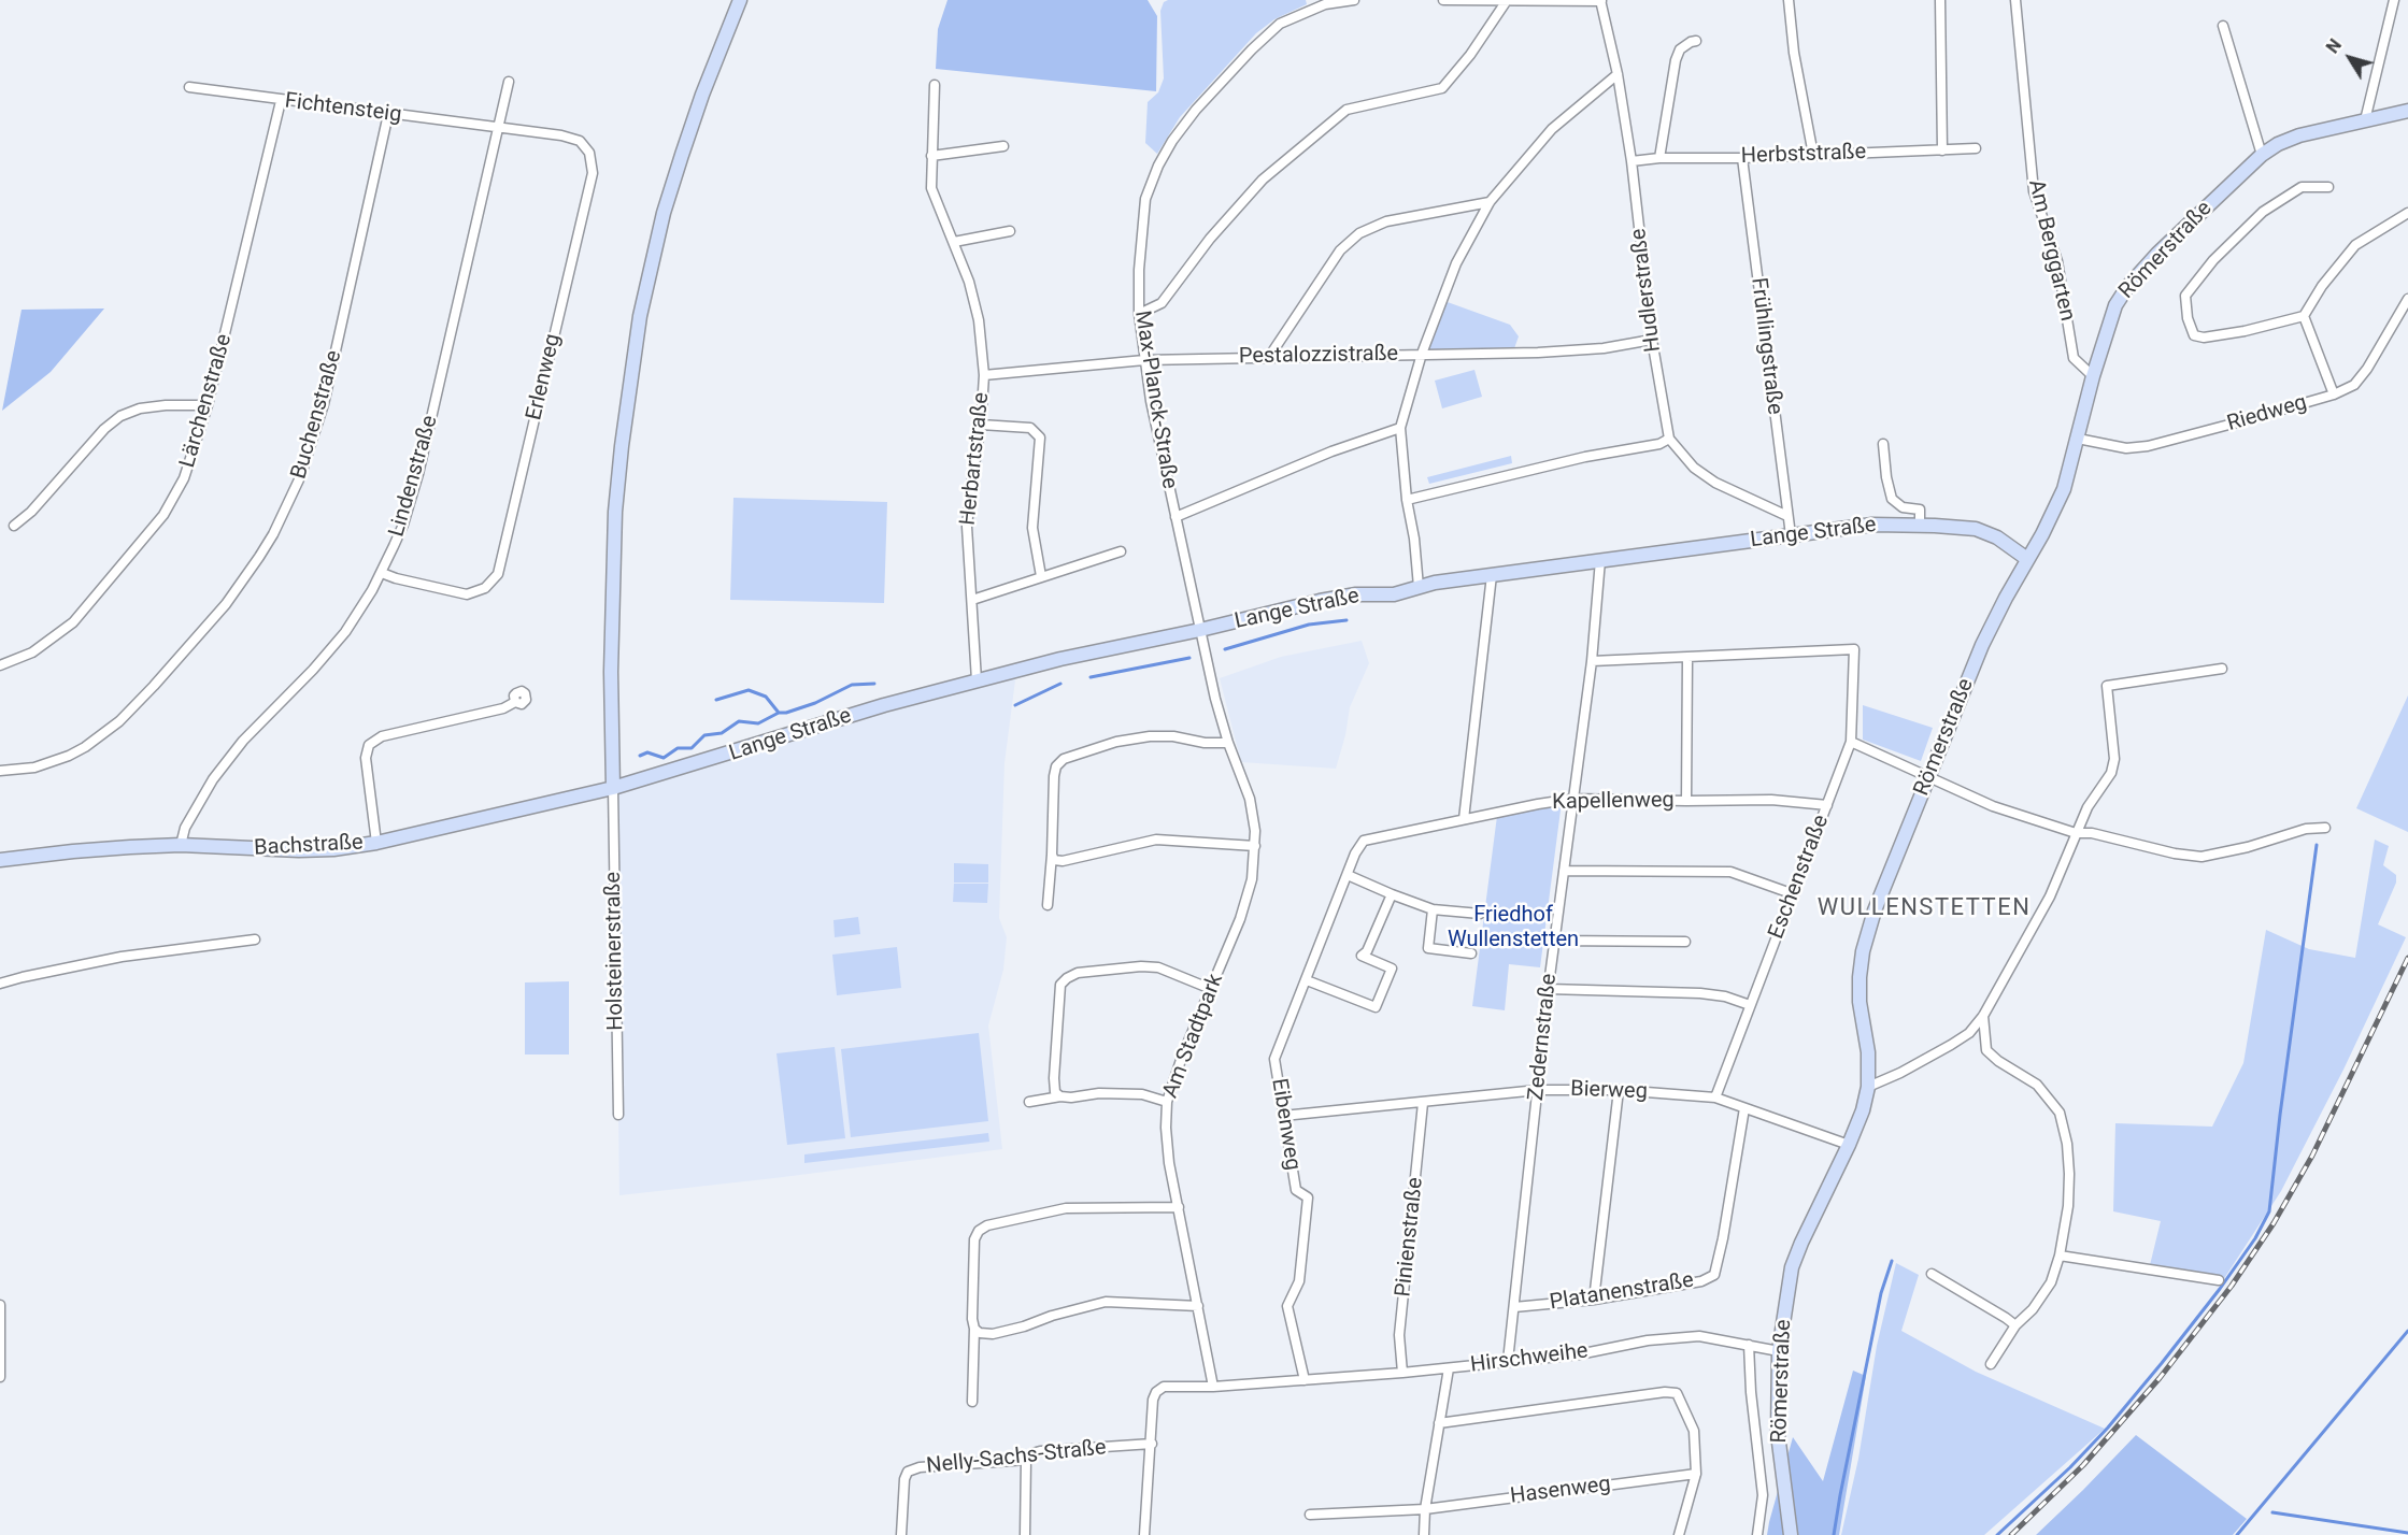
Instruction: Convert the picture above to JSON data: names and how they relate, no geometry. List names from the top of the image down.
{
  "streets": {
    "street": [
      "Fichtensteig",
      "Herbststraße",
      "Am Berggarten",
      "Römerstraße",
      "Hudlerstraße",
      "Frühlingstraße",
      "Pestalozzistraße",
      "Erlenweg",
      "Max-Planck-Straße",
      "Lärchenstraße",
      "Riedweg",
      "Buchenstraße",
      "Herbartstraße",
      "Lindenstraße",
      "Lange Straße",
      "Kapellenweg",
      "Bachstraße",
      "Eschenstraße",
      "Holsteinerstraße",
      "Am Stadtpark",
      "Zedernstraße",
      "Bierweg",
      "Eibenweg",
      "Pinienstraße",
      "Platanenstraße",
      "Hirschweihe",
      "Nelly-Sachs-Straße",
      "Hasenweg"
    ]
  },
  "crossings": [
    ["Fichtensteig", "Erlenweg"],
    ["Fichtensteig", "Lärchenstraße"],
    ["Fichtensteig", "Buchenstraße"],
    ["Fichtensteig", "Lindenstraße"],
    ["Herbststraße", "Hudlerstraße"],
    ["Herbststraße", "Frühlingstraße"],
    ["Am Berggarten", "Römerstraße"],
    ["Römerstraße", "Riedweg"],
    ["Römerstraße", "Lange Straße"],
    ["Römerstraße", "Bierweg"],
    ["Römerstraße", "Hirschweihe"],
    ["Hudlerstraße", "Pestalozzistraße"],
    ["Frühlingstraße", "Lange Straße"],
    ["Pestalozzistraße", "Max-Planck-Straße"],
    ["Pestalozzistraße", "Herbartstraße"],
    ["Erlenweg", "Lindenstraße"],
    ["Max-Planck-Straße", "Lange Straße"],
    ["Max-Planck-Straße", "Am Stadtpark"],
    ["Herbartstraße", "Lange Straße"],
    ["Lindenstraße", "Bachstraße"],
    ["Lange Straße", "Bachstraße"],
    ["Lange Straße", "Holsteinerstraße"],
    ["Lange Straße", "Am Stadtpark"],
    ["Lange Straße", "Zedernstraße"],
    ["Kapellenweg", "Eschenstraße"],
    ["Kapellenweg", "Zedernstraße"],
    ["Kapellenweg", "Eibenweg"],
    ["Bachstraße", "Holsteinerstraße"],
    ["Eschenstraße", "Bierweg"],
    ["Am Stadtpark", "Hirschweihe"],
    ["Zedernstraße", "Bierweg"],
    ["Zedernstraße", "Platanenstraße"],
    ["Zedernstraße", "Hirschweihe"],
    ["Bierweg", "Eibenweg"],
    ["Bierweg", "Pinienstraße"],
    ["Bierweg", "Platanenstraße"],
    ["Eibenweg", "Hirschweihe"],
    ["Pinienstraße", "Hirschweihe"]
  ],
  "districts": ["WULLENSTETTEN"],
  "parks": ["Friedhof Wullenstetten"],
  "north": "top left"
}
